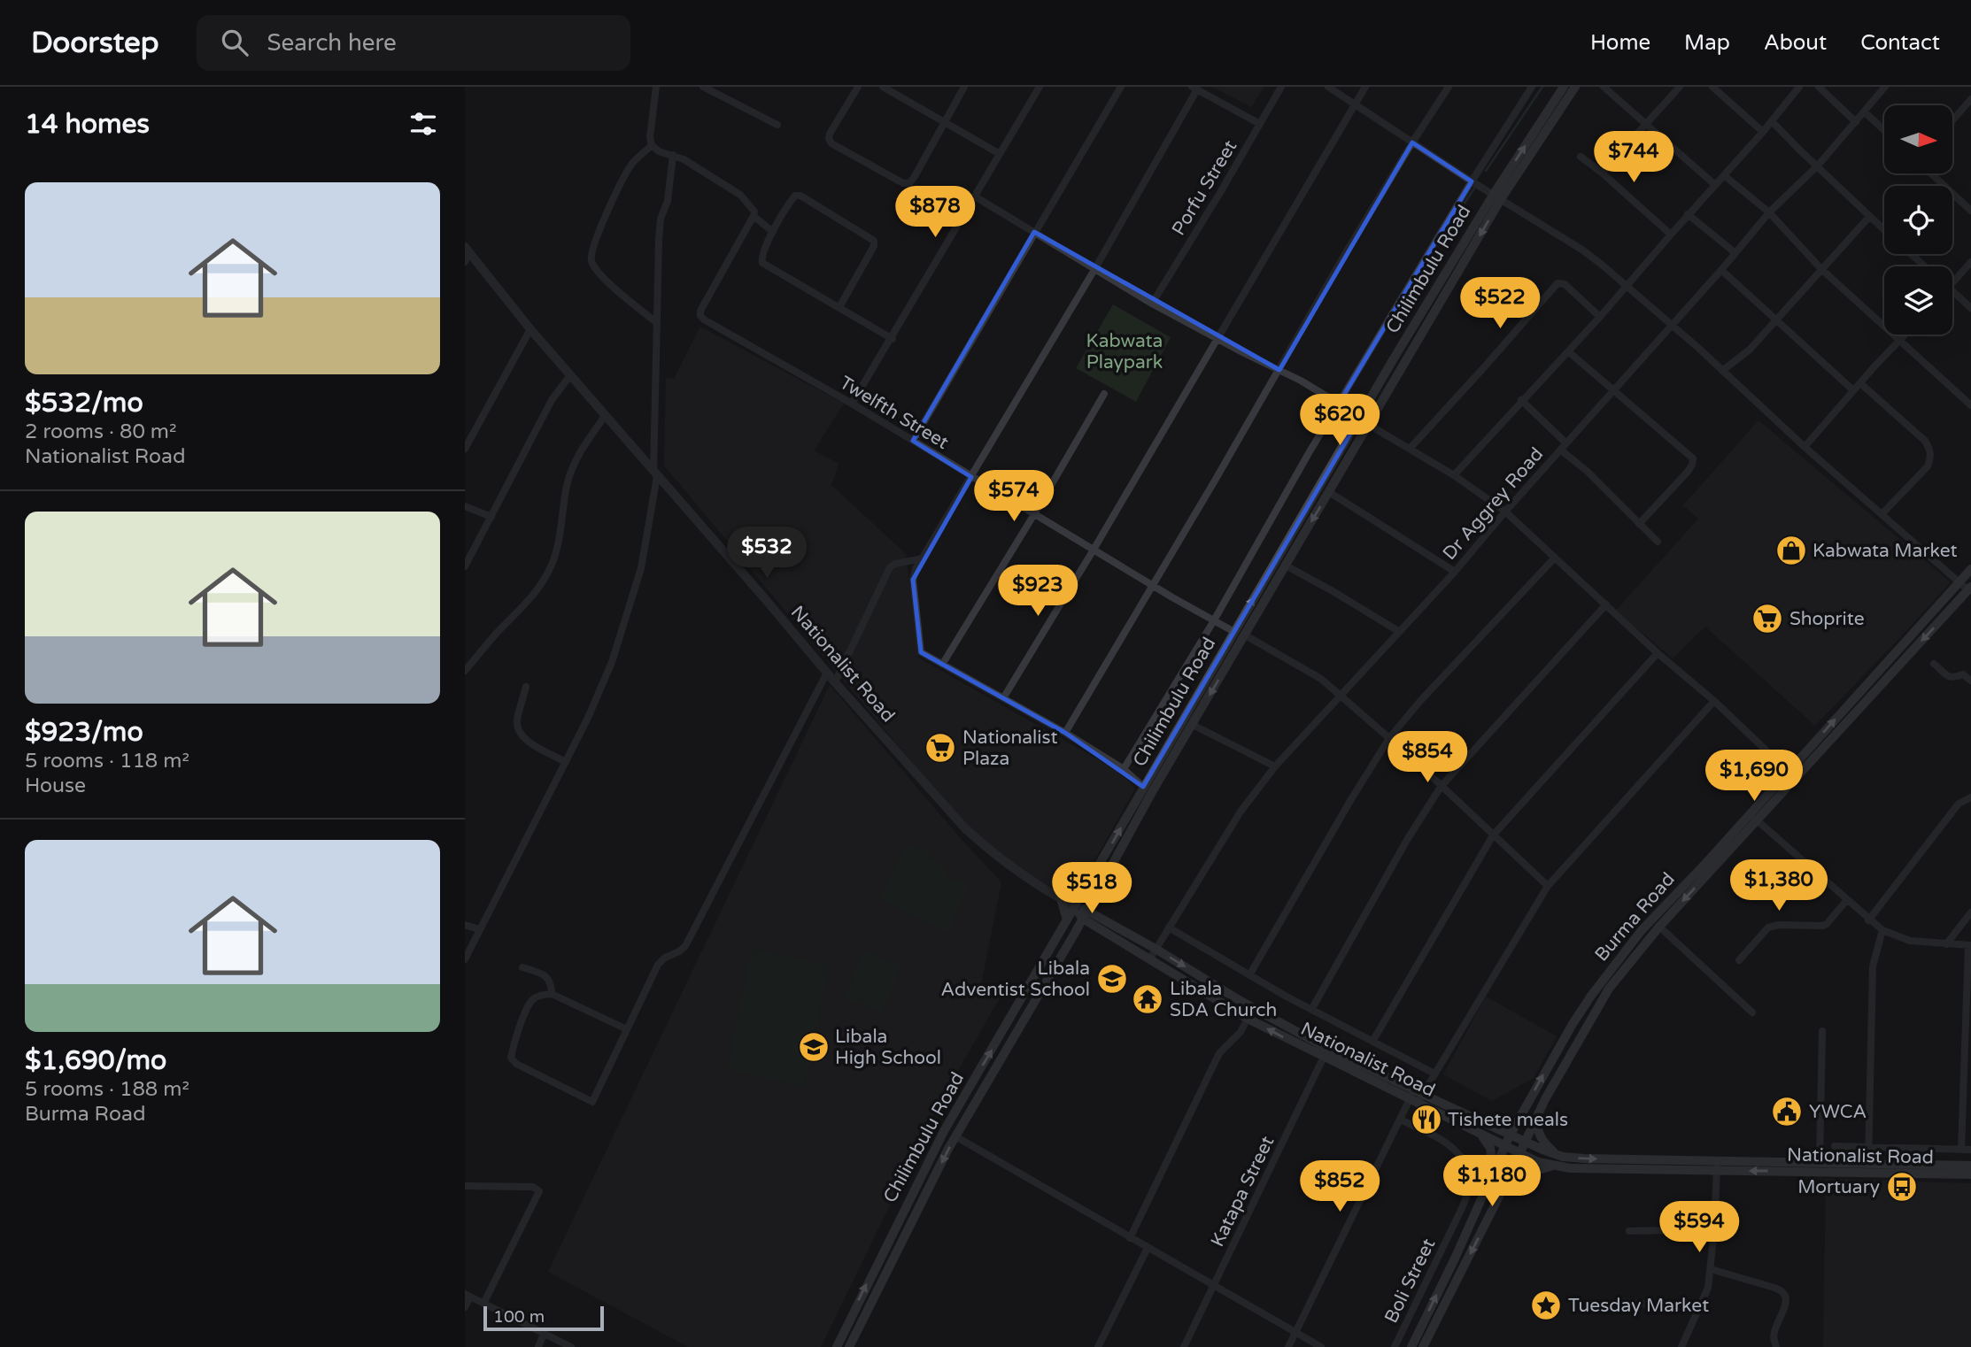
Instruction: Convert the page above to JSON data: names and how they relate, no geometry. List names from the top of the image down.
{
  "streets": {
    "main road": ["Chilimbulu Road", "Nationalist Road", "Burma Road"],
    "street": [
      "Porfu Street",
      "Twelfth Street",
      "Dr Aggrey Road",
      "Katapa Street",
      "Boli Street"
    ]
  },
  "crossings": [
    ["Chilimbulu Road", "Twelfth Street"],
    ["Chilimbulu Road", "Nationalist Road"],
    ["Twelfth Street", "Dr Aggrey Road"],
    ["Dr Aggrey Road", "Nationalist Road"],
    ["Nationalist Road", "Burma Road"],
    ["Nationalist Road", "Katapa Street"]
  ],
  "parks": ["Kabwata Playpark"],
  "places": {
    "shop": ["Kabwata Market"],
    "supermarket": ["Shoprite", "Nationalist Plaza"],
    "school or university": ["Libala Adventist School", "Libala High School"],
    "temple": ["Libala SDA Church"],
    "public building": ["YWCA"],
    "restaurant": ["Tishete meals"],
    "bus stop": ["Mortuary"],
    "place": ["Tuesday Market"]
  },
  "scale_bar": "100 m",
  "north": "right",
  "page": {
    "header": "Doorstep",
    "search": "Search here",
    "nav": [
      "Home",
      "Map",
      "About",
      "Contact"
    ],
    "heading": "14 homes",
    "price": [
      "$744",
      "$878",
      "$522",
      "$620",
      "$574",
      "$532",
      "$923",
      "$854",
      "$1,690",
      "$1,380",
      "$518",
      "$1,180",
      "$852",
      "$594"
    ],
    "list": [
      {
        "name": "$532/mo",
        "note": "2 rooms · 80 m² · Nationalist Road"
      },
      {
        "name": "$923/mo",
        "note": "5 rooms · 118 m² · House"
      },
      {
        "name": "$1,690/mo",
        "note": "5 rooms · 188 m² · Burma Road"
      }
    ],
    "scale": "100 m"
  }
}
